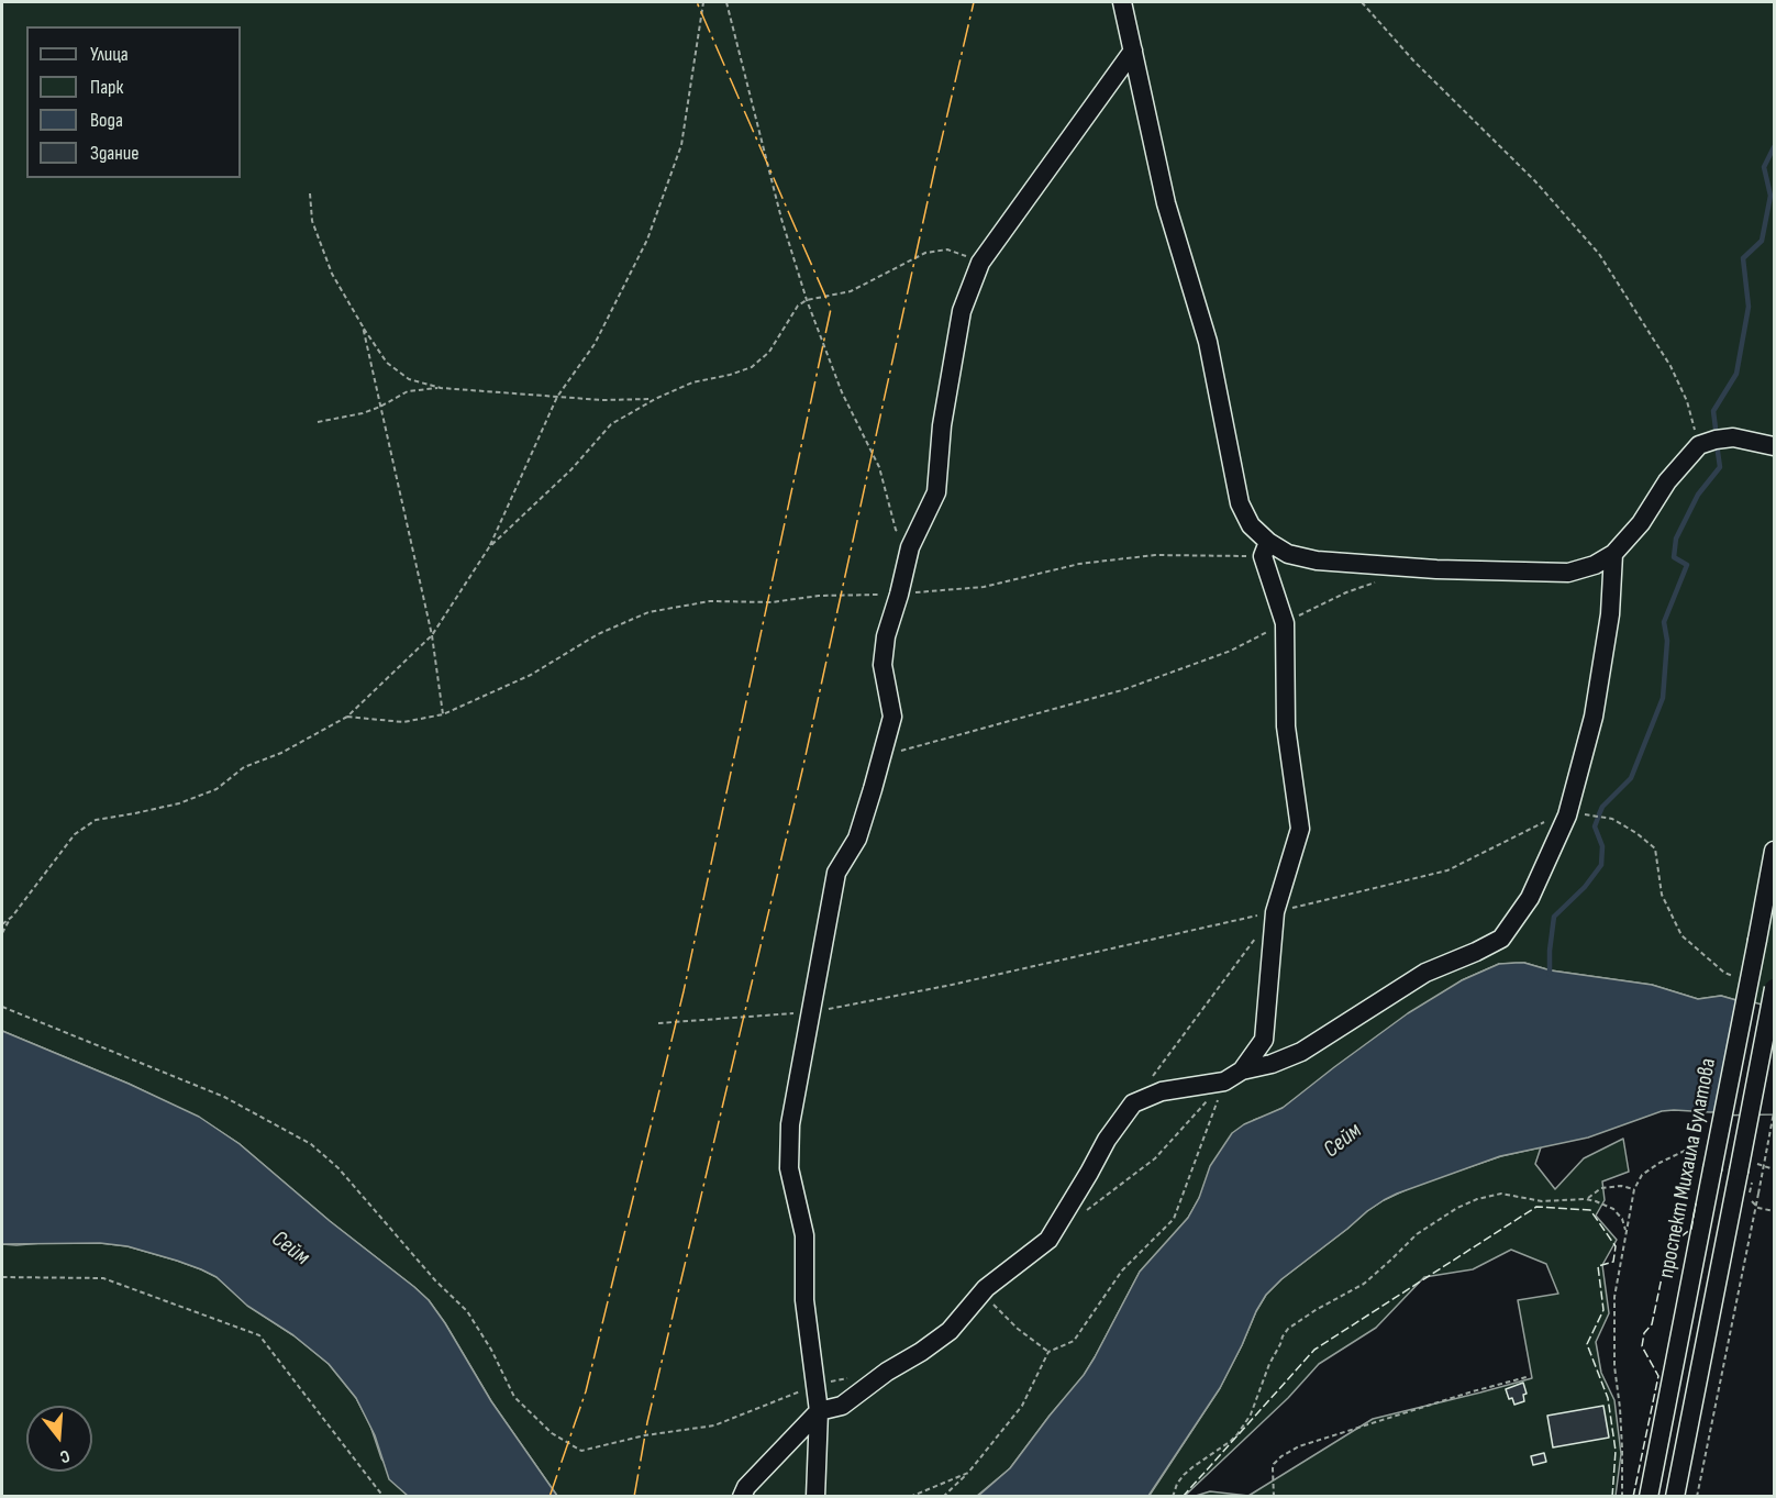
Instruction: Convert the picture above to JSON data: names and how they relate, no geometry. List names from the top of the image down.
{
  "streets": {
    "street": ["проспект Михаила Булатова"]
  },
  "water": ["Сейм"],
  "legend": [
    "Улица",
    "Парк",
    "Вода",
    "Здание"
  ],
  "north": "bottom"
}
